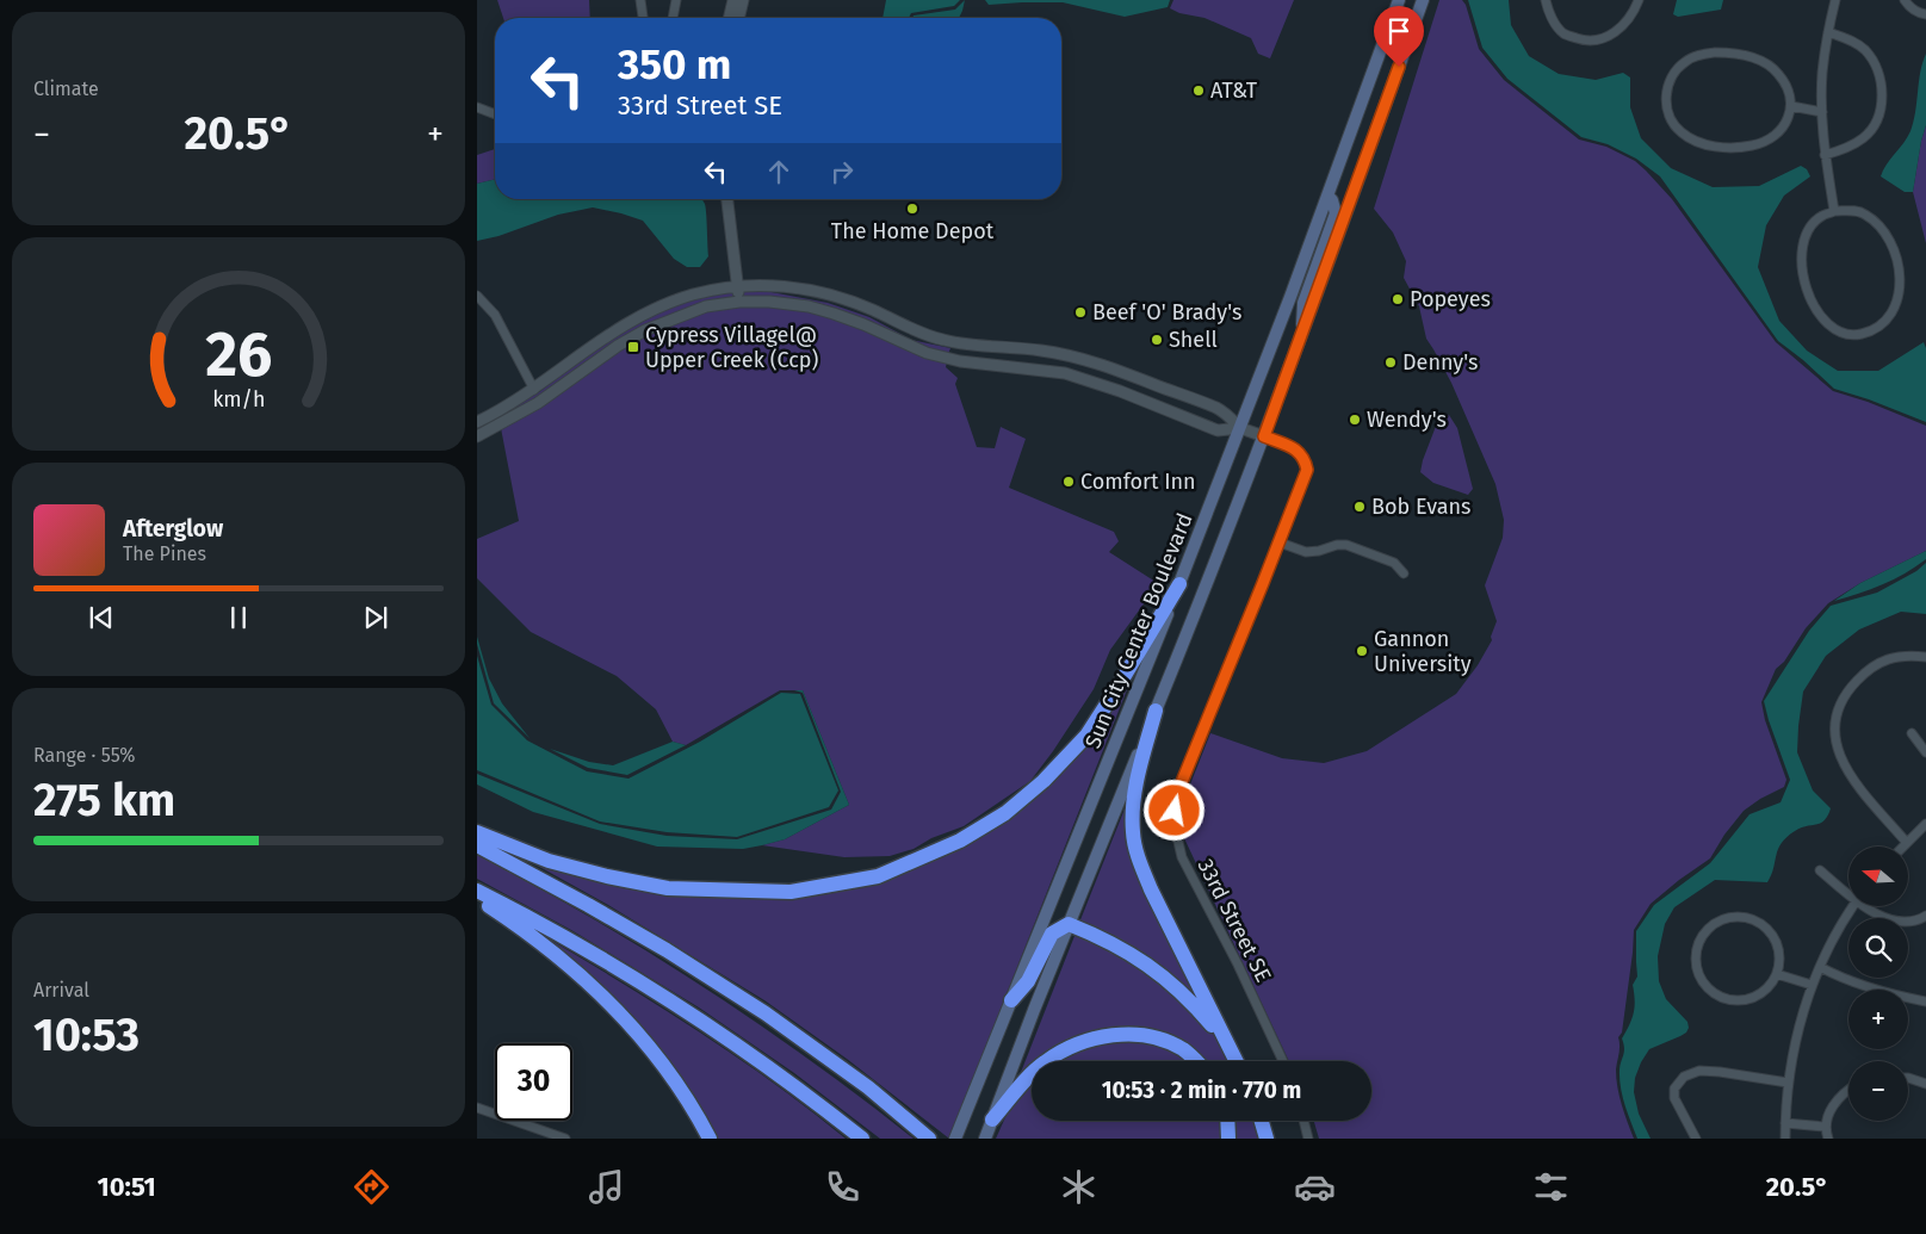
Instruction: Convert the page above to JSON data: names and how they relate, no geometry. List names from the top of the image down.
{
  "streets": {
    "main road": ["Sun City Center Boulevard"],
    "street": ["33rd Street SE"]
  },
  "crossings": [
    ["Sun City Center Boulevard", "33rd Street SE"]
  ],
  "places": {
    "other": [
      "AT&T",
      "The Home Depot",
      "Popeyes",
      "Beef 'O' Brady's",
      "Shell",
      "Denny's",
      "Wendy's",
      "Comfort Inn",
      "Bob Evans",
      "Gannon University"
    ],
    "transit": ["Cypress Villagel@ Upper Creek (Ccp)"]
  },
  "north": "left",
  "page": {
    "tile": [
      "Climate",
      ["Range · 55%", "275 km"],
      ["Arrival", "10:53"]
    ],
    "turn": ["350 m", "33rd Street SE"],
    "heat": ["−", "20.5°", "+"],
    "song": ["Afterglow", "The Pines"],
    "map_buttons": ["+", "−"],
    "limit": "30",
    "trip": "10:53 · 2 min · 770 m",
    "tabs": ["10:51", "20.5°"],
    "gauge": ["26", "km/h"]
  }
}
